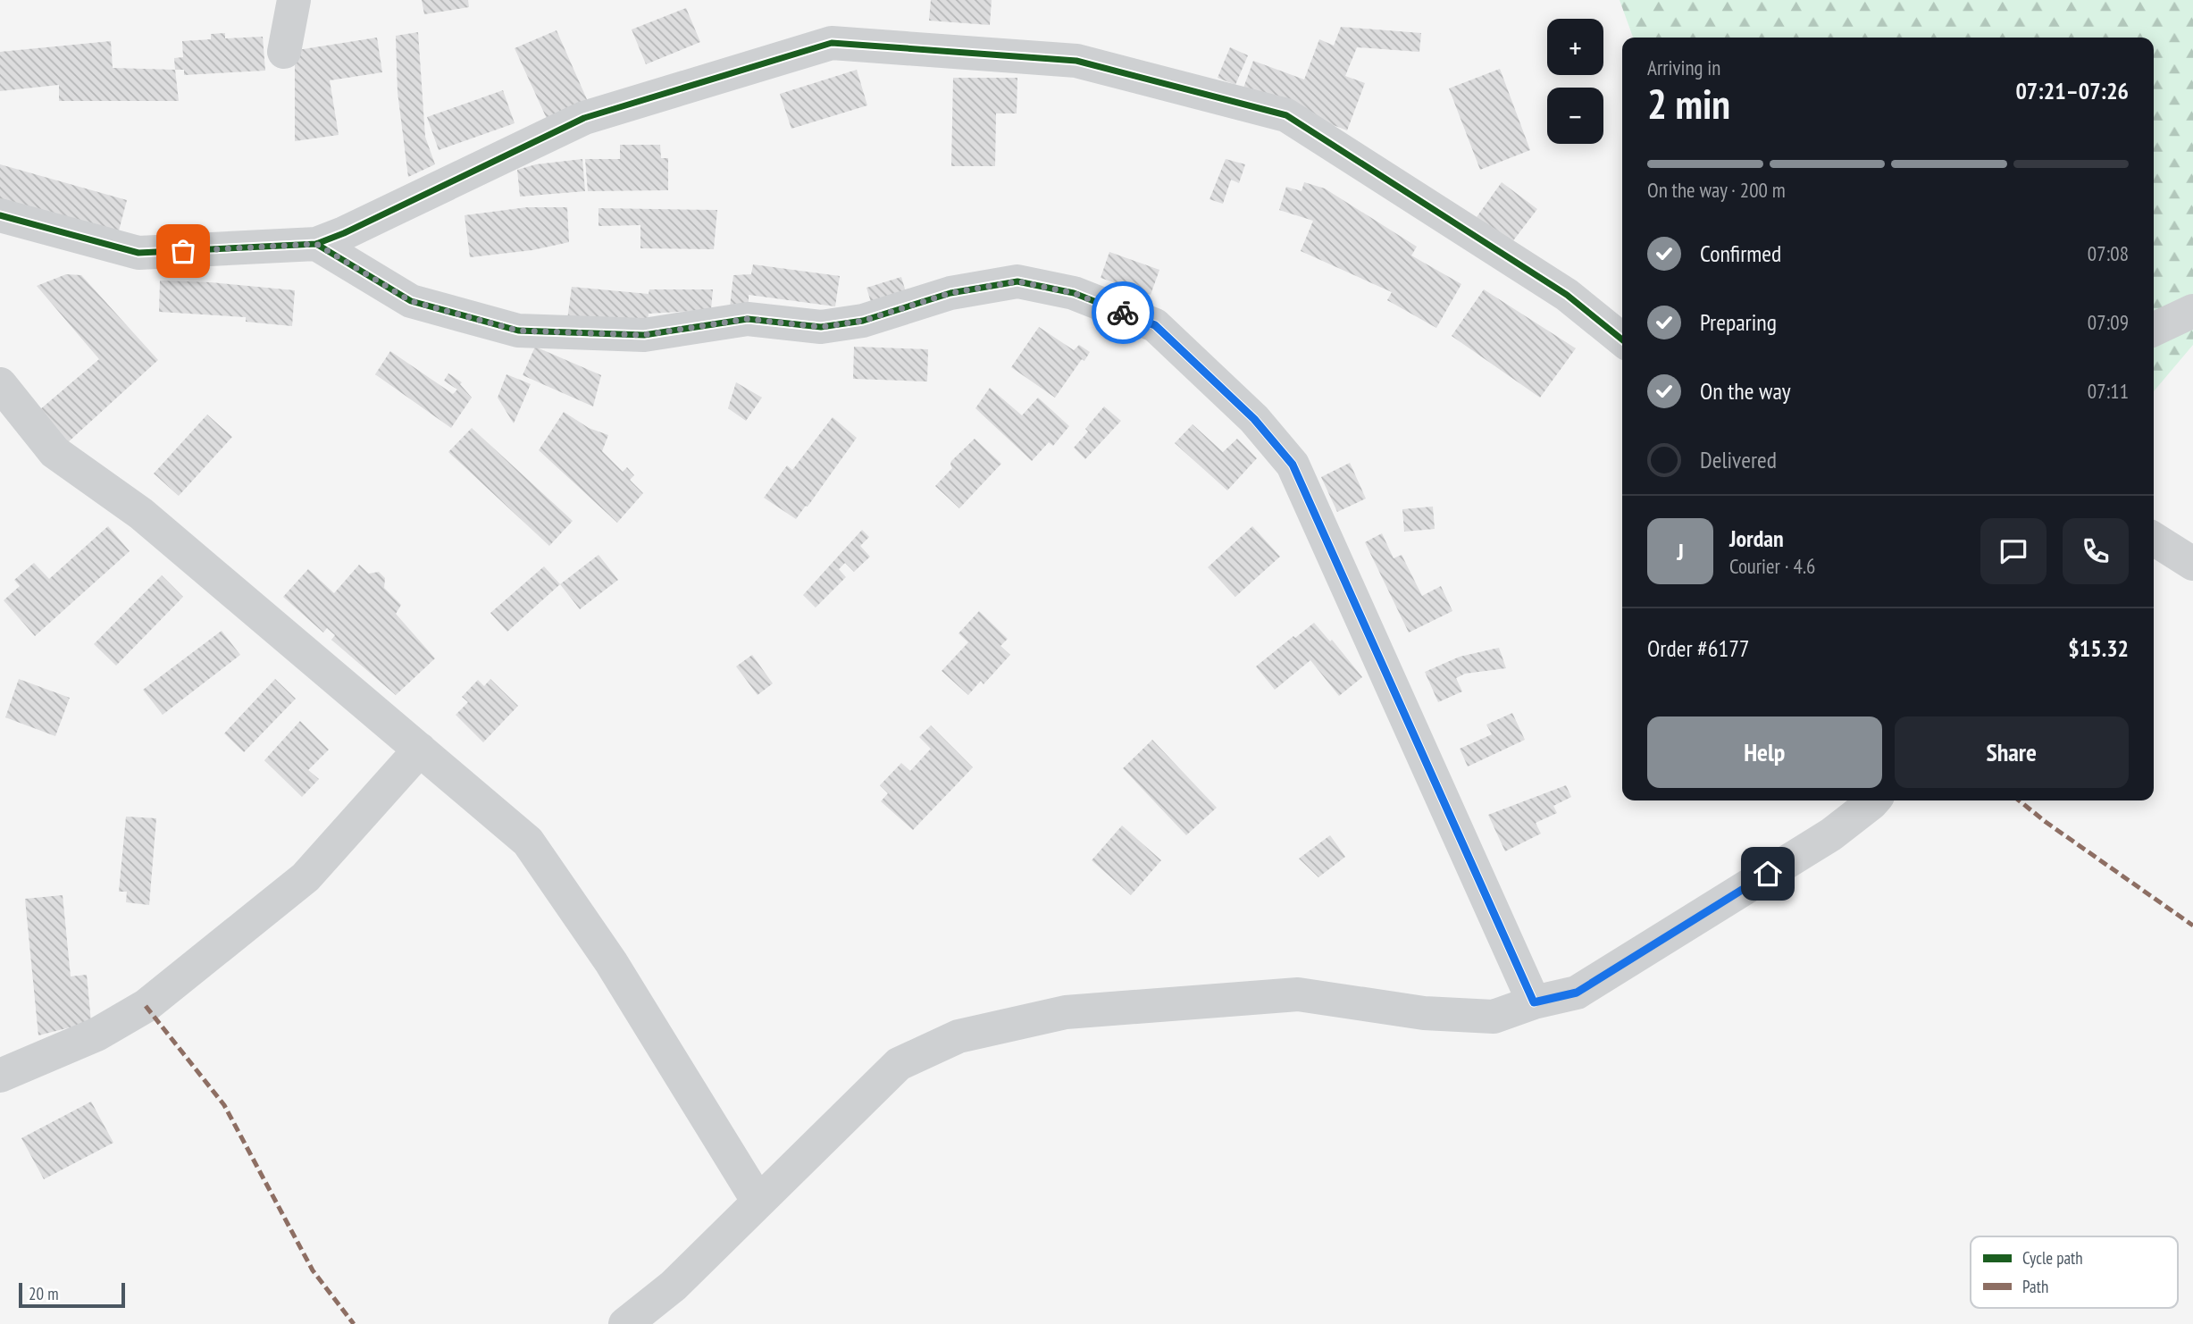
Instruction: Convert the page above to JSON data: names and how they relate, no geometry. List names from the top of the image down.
{
  "legend": ["Cycle path", "Path"],
  "scale_bar": "20 m",
  "page": {
    "map_buttons": ["+", "−"],
    "heading": ["2 min", "Arriving in", "07:21–07:26"],
    "panel": [
      "Jordan",
      "Courier · 4.6",
      "Order #6177",
      "$15.32"
    ],
    "bar": "On the way · 200 m",
    "list": [
      ["Confirmed", "07:08"],
      ["Preparing", "07:09"],
      ["On the way", "07:11"],
      "Delivered"
    ],
    "round": "J",
    "buttons": ["Help", "Share"],
    "scale": "20 m"
  }
}
